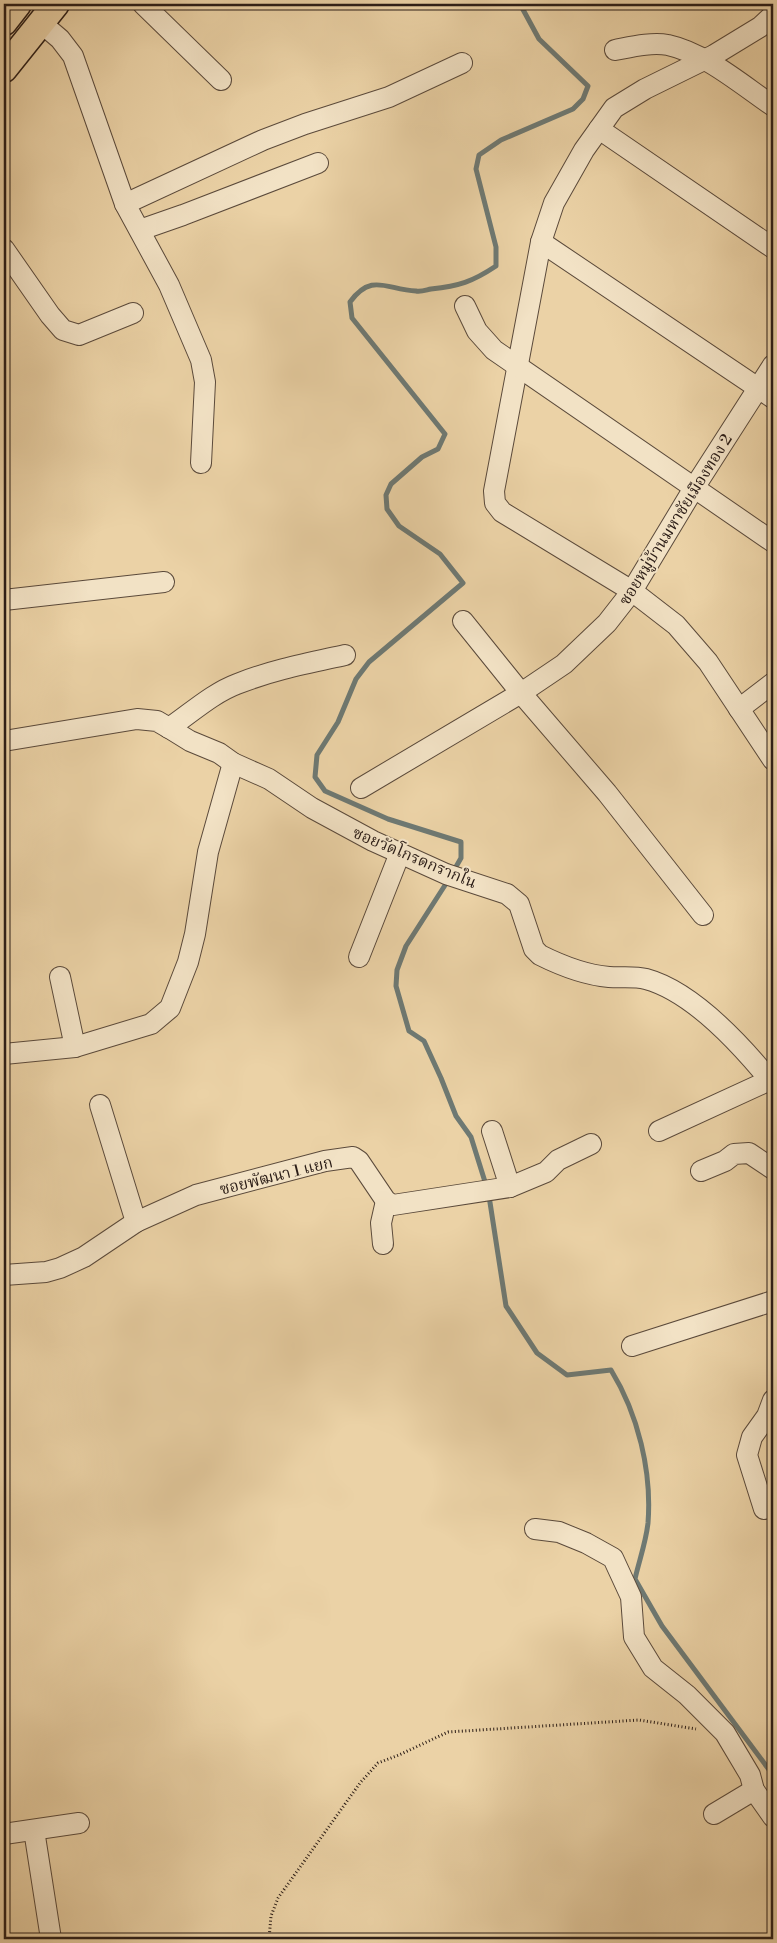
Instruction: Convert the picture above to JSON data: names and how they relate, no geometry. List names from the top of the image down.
{
  "streets": {
    "street": ["ซอยหมู่บ้านมหาชัยเมืองทอง 2", "ซอยวัดโกรดกรากใน", "ซอยพัฒนา 1 แยก"]
  }
}
